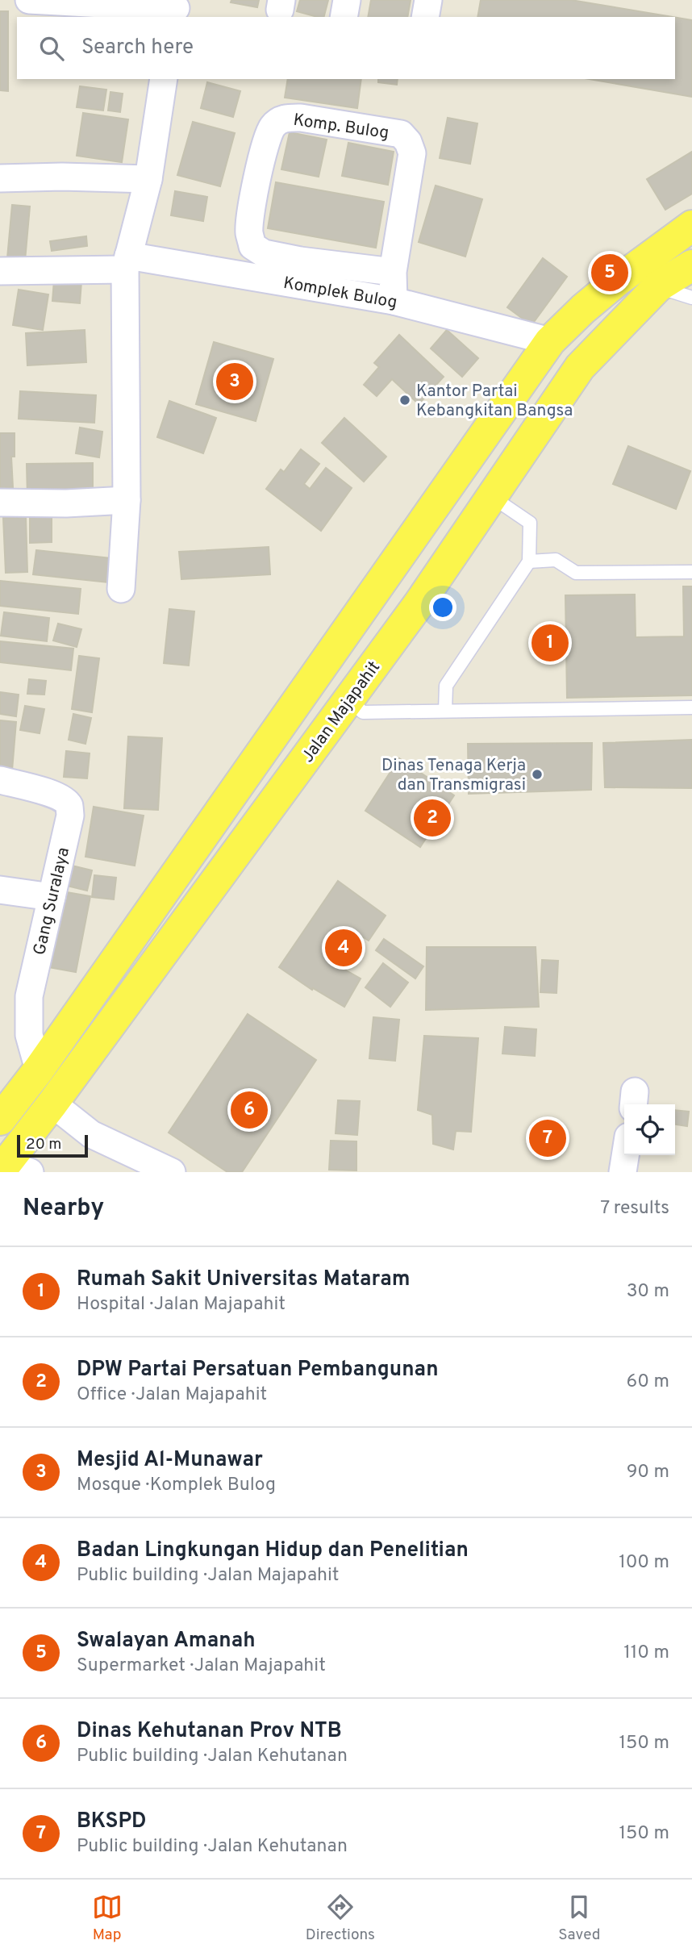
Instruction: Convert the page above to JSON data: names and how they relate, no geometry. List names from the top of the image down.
{
  "streets": {
    "main road": ["Jalan Majapahit"],
    "street": ["Komp. Bulog", "Komplek Bulog", "Gang Suralaya"]
  },
  "crossings": [
    ["Komp. Bulog", "Komplek Bulog"]
  ],
  "places": ["Kantor Partai Kebangkitan Bangsa", "Dinas Tenaga Kerja dan Transmigrasi"],
  "scale_bar": "20 m",
  "page": {
    "search": "Search here",
    "pins": [
      "5",
      "3",
      "1",
      "2",
      "4",
      "6",
      "7"
    ],
    "scale": "20 m",
    "heading": ["Nearby", "7 results"],
    "list": [
      {
        "mark": "1",
        "name": "Rumah Sakit Universitas Mataram",
        "note": "Hospital · Jalan Majapahit",
        "value": "30 m"
      },
      {
        "mark": "2",
        "name": "DPW Partai Persatuan Pembangunan",
        "note": "Office · Jalan Majapahit",
        "value": "60 m"
      },
      {
        "mark": "3",
        "name": "Mesjid Al-Munawar",
        "note": "Mosque · Komplek Bulog",
        "value": "90 m"
      },
      {
        "mark": "4",
        "name": "Badan Lingkungan Hidup dan Penelitian",
        "note": "Public building · Jalan Majapahit",
        "value": "100 m"
      },
      {
        "mark": "5",
        "name": "Swalayan Amanah",
        "note": "Supermarket · Jalan Majapahit",
        "value": "110 m"
      },
      {
        "mark": "6",
        "name": "Dinas Kehutanan Prov NTB",
        "note": "Public building · Jalan Kehutanan",
        "value": "150 m"
      },
      {
        "mark": "7",
        "name": "BKSPD",
        "note": "Public building · Jalan Kehutanan",
        "value": "150 m"
      }
    ],
    "nav": ["Map", "Directions", "Saved"]
  }
}
